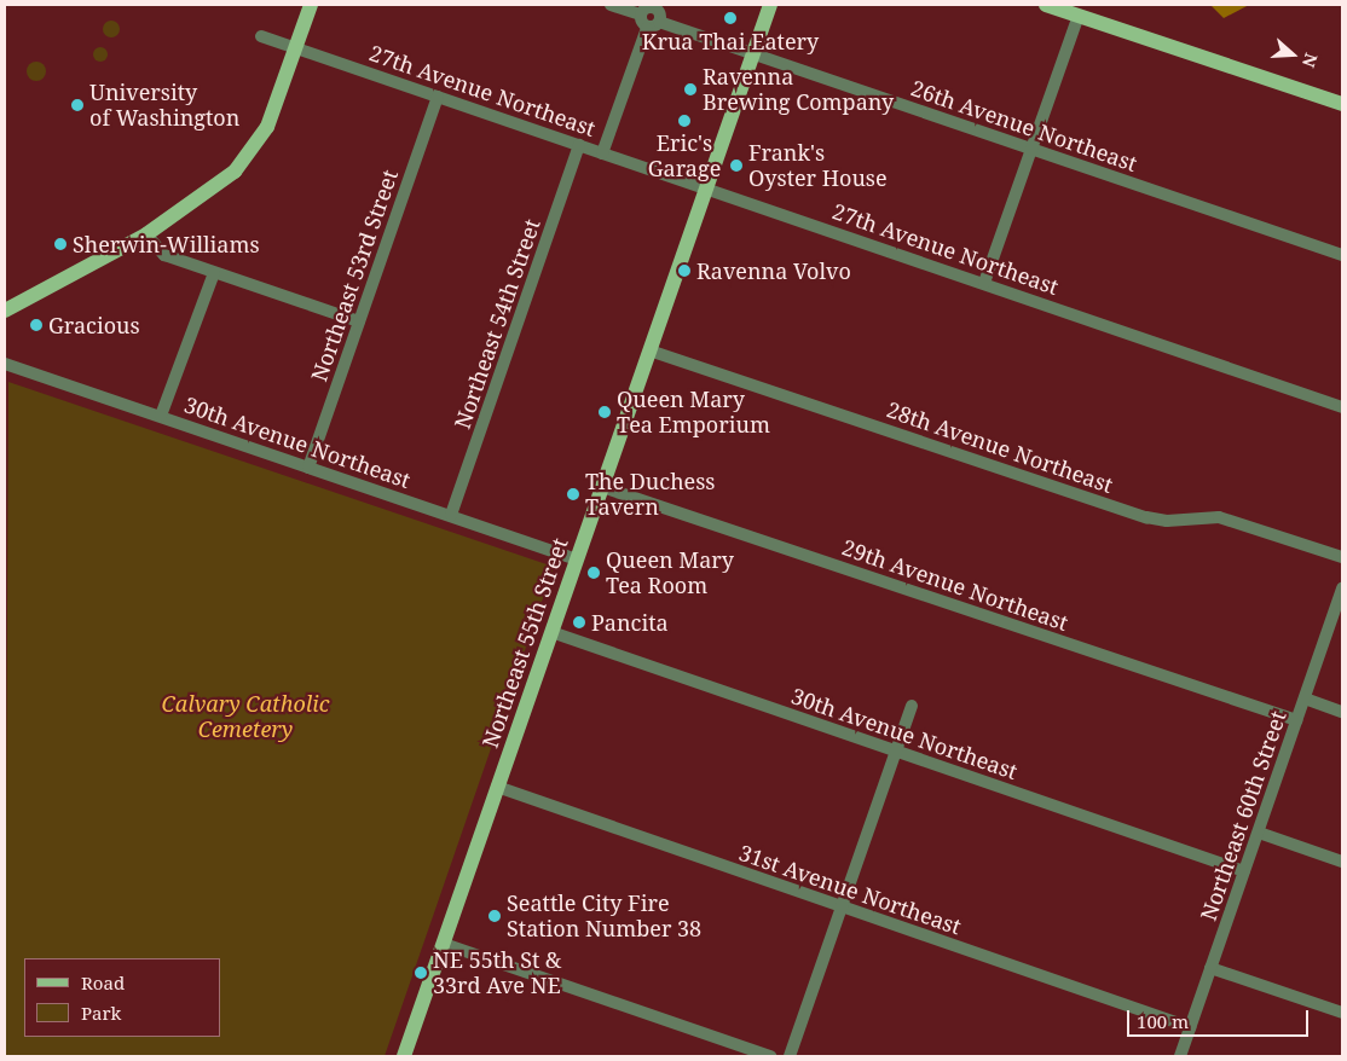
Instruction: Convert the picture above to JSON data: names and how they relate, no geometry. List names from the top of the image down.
{
  "streets": {
    "main road": ["Northeast 55th Street"],
    "street": [
      "27th Avenue Northeast",
      "26th Avenue Northeast",
      "Northeast 53rd Street",
      "Northeast 54th Street",
      "30th Avenue Northeast",
      "28th Avenue Northeast",
      "29th Avenue Northeast",
      "Northeast 60th Street",
      "31st Avenue Northeast"
    ]
  },
  "crossings": [
    ["27th Avenue Northeast", "Northeast 53rd Street"],
    ["27th Avenue Northeast", "Northeast 54th Street"],
    ["27th Avenue Northeast", "Northeast 55th Street"],
    ["26th Avenue Northeast", "Northeast 55th Street"],
    ["Northeast 53rd Street", "30th Avenue Northeast"],
    ["Northeast 54th Street", "30th Avenue Northeast"],
    ["30th Avenue Northeast", "Northeast 55th Street"],
    ["30th Avenue Northeast", "Northeast 60th Street"],
    ["28th Avenue Northeast", "Northeast 55th Street"],
    ["29th Avenue Northeast", "Northeast 55th Street"],
    ["29th Avenue Northeast", "Northeast 60th Street"],
    ["Northeast 55th Street", "31st Avenue Northeast"],
    ["Northeast 60th Street", "31st Avenue Northeast"]
  ],
  "parks": ["Calvary Catholic Cemetery"],
  "places": [
    "Krua Thai Eatery",
    "Ravenna Brewing Company",
    "University of Washington",
    "Eric's Garage",
    "Frank's Oyster House",
    "Sherwin-Williams",
    "Ravenna Volvo",
    "Gracious",
    "Queen Mary Tea Emporium",
    "The Duchess Tavern",
    "Queen Mary Tea Room",
    "Pancita",
    "Seattle City Fire Station Number 38",
    "NE 55th St & 33rd Ave NE"
  ],
  "legend": ["Road", "Park"],
  "scale_bar": "100 m",
  "north": "right"
}
